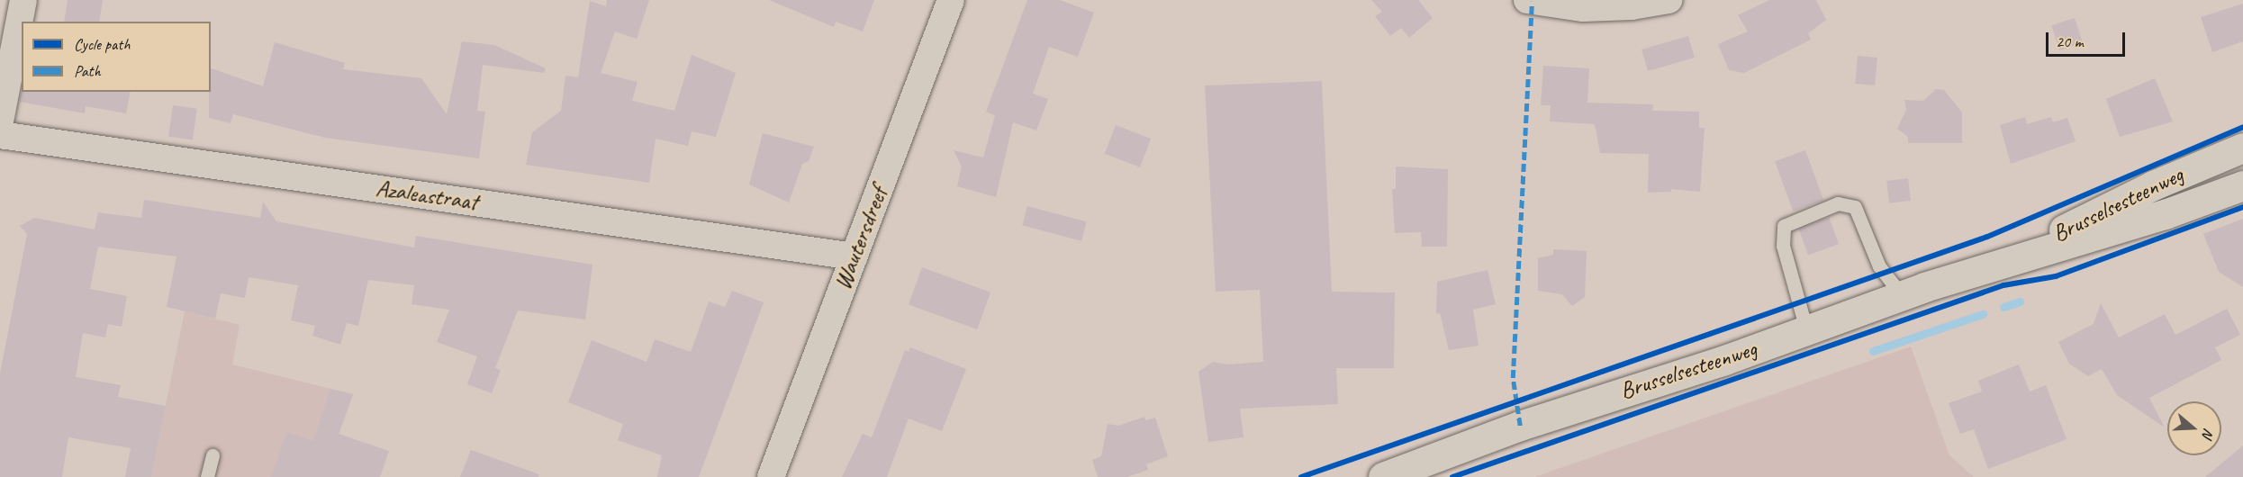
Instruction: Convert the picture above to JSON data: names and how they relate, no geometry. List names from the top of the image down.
{
  "streets": {
    "main road": ["Brusselsesteenweg"],
    "street": ["Azaleastraat", "Wautersdreef"]
  },
  "crossings": [
    ["Azaleastraat", "Wautersdreef"]
  ],
  "legend": ["Cycle path", "Path"],
  "scale_bar": "20 m",
  "north": "right"
}
